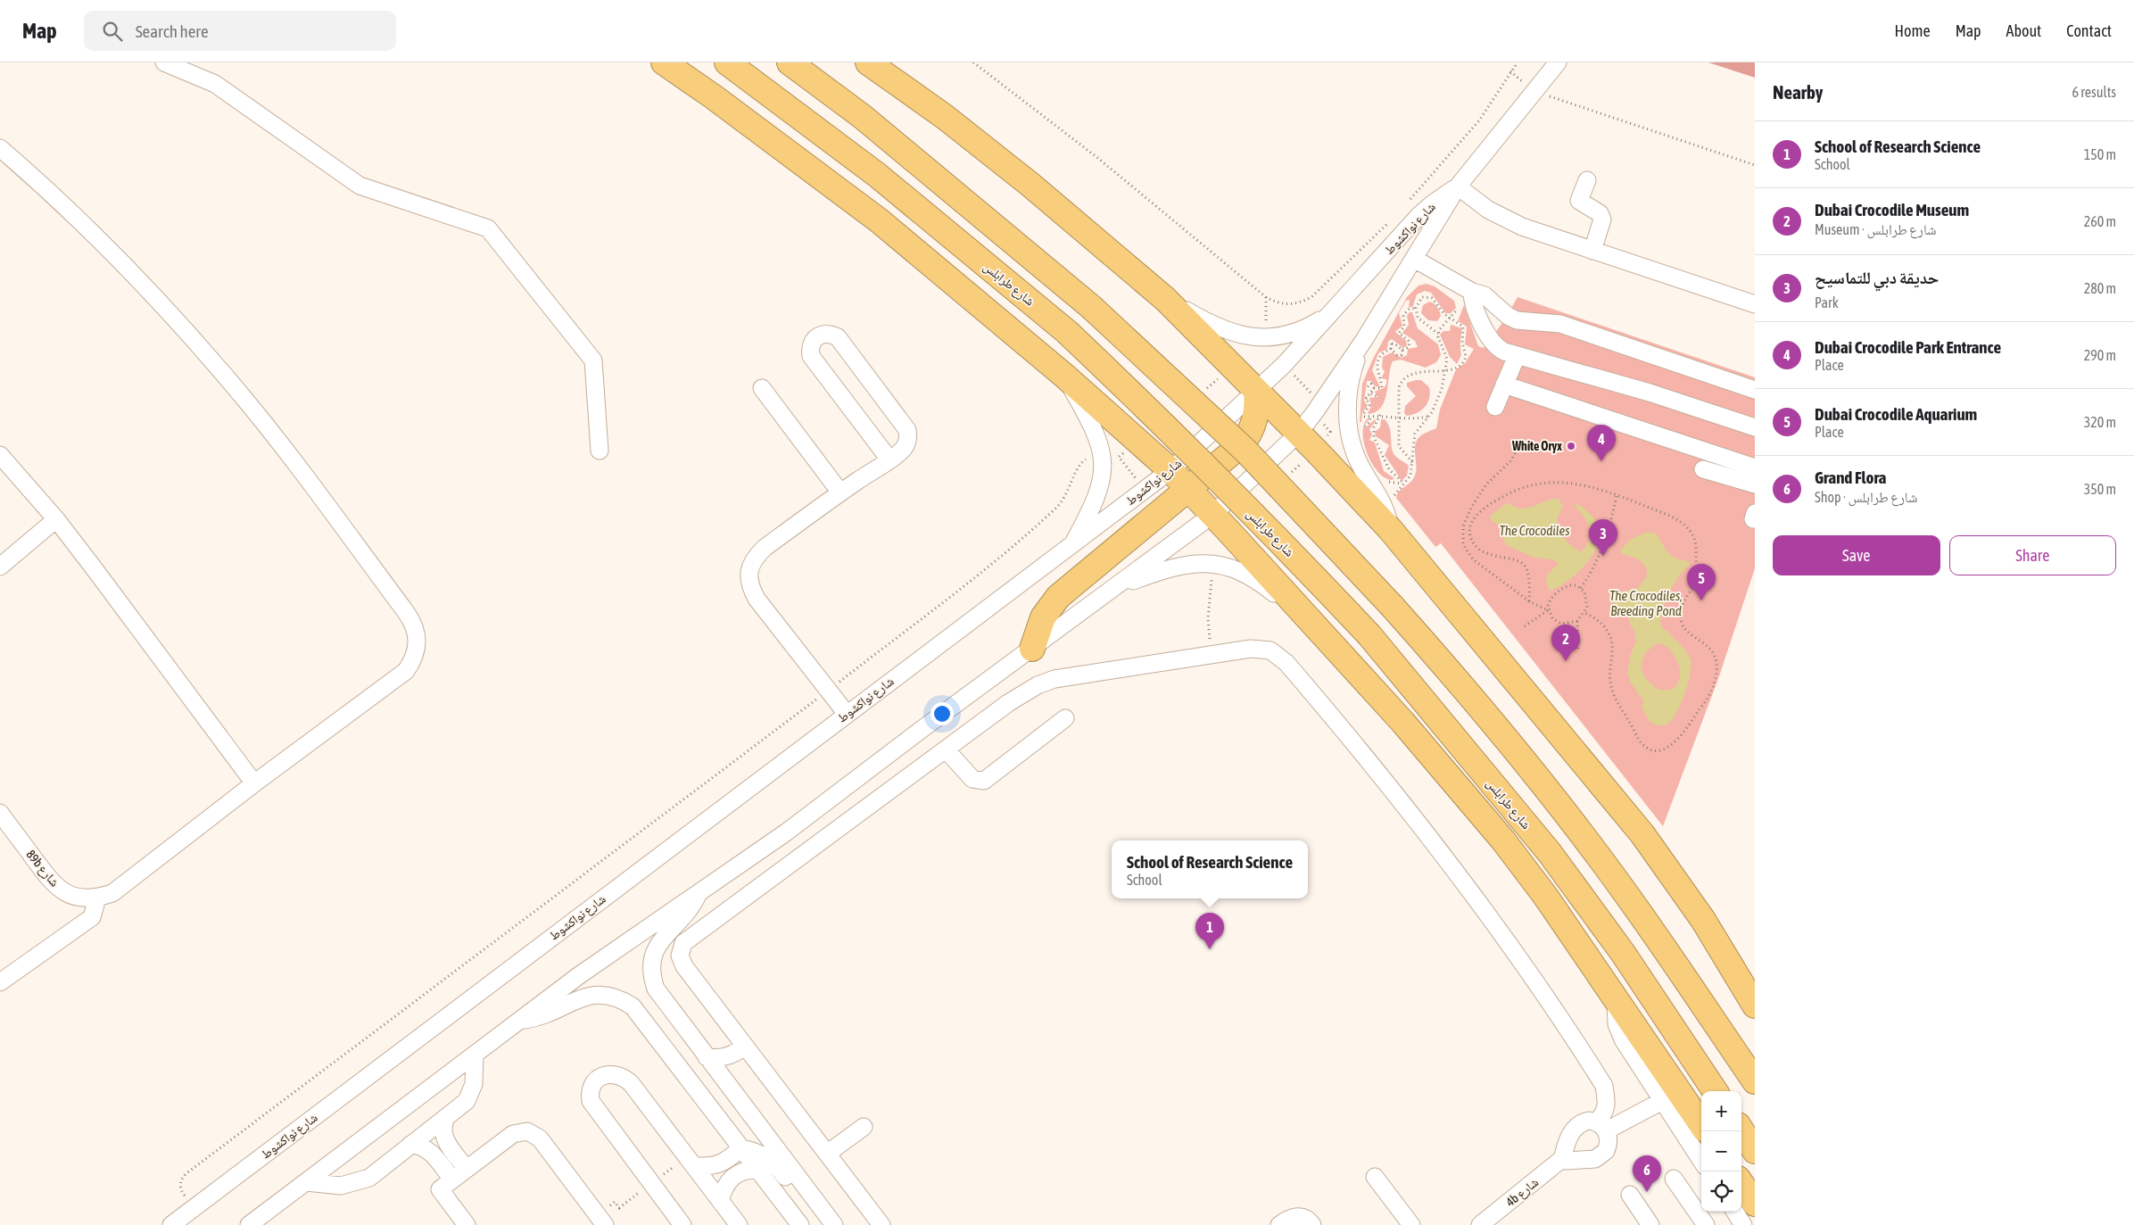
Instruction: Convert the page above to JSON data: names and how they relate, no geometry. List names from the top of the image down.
{
  "streets": {
    "highway": ["شارع طرابلس"],
    "street": ["شارع نواكشوط", "89b شارع", "4b شارع"]
  },
  "water": ["The Crocodiles", "The Crocodiles, Breeding Pond"],
  "places": ["White Oryx"],
  "page": {
    "header": "Map",
    "search": "Search here",
    "nav": [
      "Home",
      "Map",
      "About",
      "Contact"
    ],
    "heading": ["Nearby", "6 results"],
    "list": [
      {
        "mark": "1",
        "name": "School of Research Science",
        "note": "School",
        "value": "150 m"
      },
      {
        "mark": "2",
        "name": "Dubai Crocodile Museum",
        "note": "Museum · شارع طرابلس",
        "value": "260 m"
      },
      {
        "mark": "3",
        "name": "حديقة دبي للتماسيح",
        "note": "Park",
        "value": "280 m"
      },
      {
        "mark": "4",
        "name": "Dubai Crocodile Park Entrance",
        "note": "Place",
        "value": "290 m"
      },
      {
        "mark": "5",
        "name": "Dubai Crocodile Aquarium",
        "note": "Place",
        "value": "320 m"
      },
      {
        "mark": "6",
        "name": "Grand Flora",
        "note": "Shop · شارع طرابلس",
        "value": "350 m"
      }
    ],
    "pins": [
      "4",
      "3",
      "5",
      "2",
      "1",
      "6"
    ],
    "buttons": ["Save", "Share"],
    "popup": ["School of Research Science", "School"],
    "map_buttons": ["+", "−"]
  }
}
